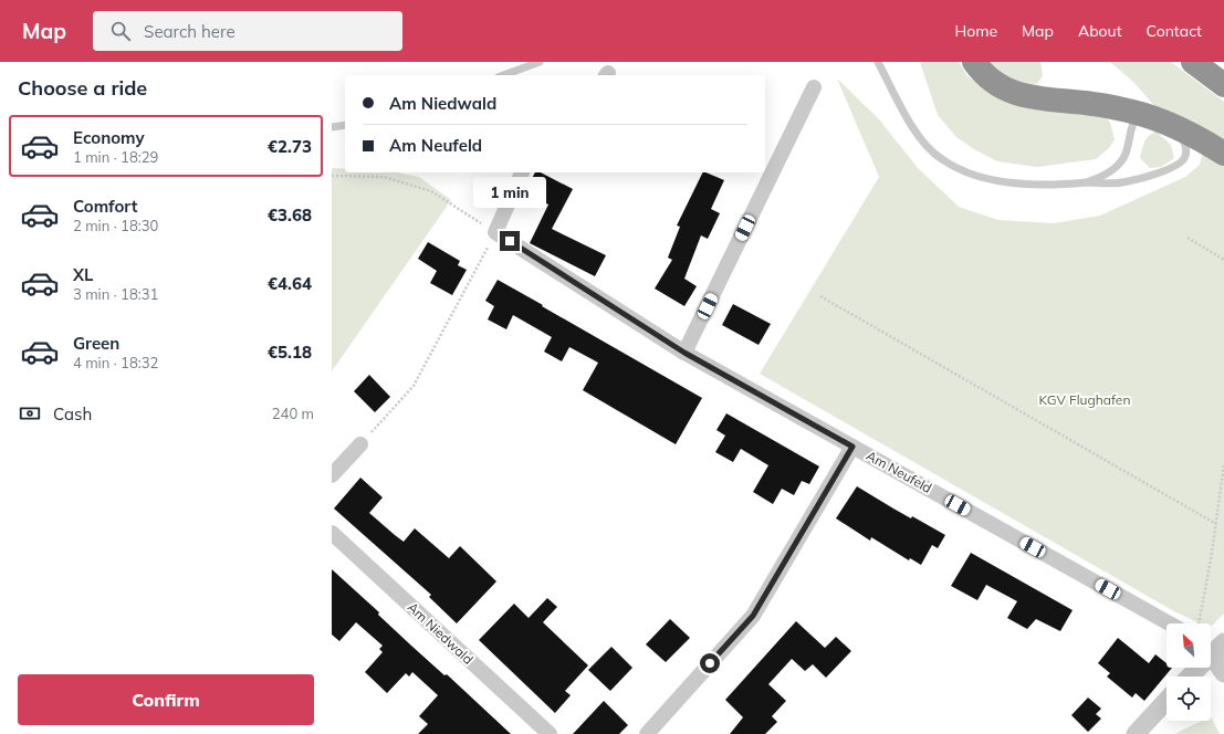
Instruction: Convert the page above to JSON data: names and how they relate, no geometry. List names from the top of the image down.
{
  "streets": {
    "street": ["Am Neufeld", "Am Niedwald"]
  },
  "parks": ["KGV Flughafen"],
  "north": "top left",
  "page": {
    "header": "Map",
    "search": "Search here",
    "nav": [
      "Home",
      "Map",
      "About",
      "Contact"
    ],
    "heading": "Choose a ride",
    "banner": ["Am Niedwald", "Am Neufeld"],
    "list": [
      {
        "name": "Economy",
        "note": "1 min · 18:29",
        "value": "€2.73"
      },
      {
        "name": "Comfort",
        "note": "2 min · 18:30",
        "value": "€3.68"
      },
      {
        "name": "XL",
        "note": "3 min · 18:31",
        "value": "€4.64"
      },
      {
        "name": "Green",
        "note": "4 min · 18:32",
        "value": "€5.18"
      }
    ],
    "bubble": "1 min",
    "pay": ["Cash", "240 m"],
    "buttons": "Confirm"
  }
}
